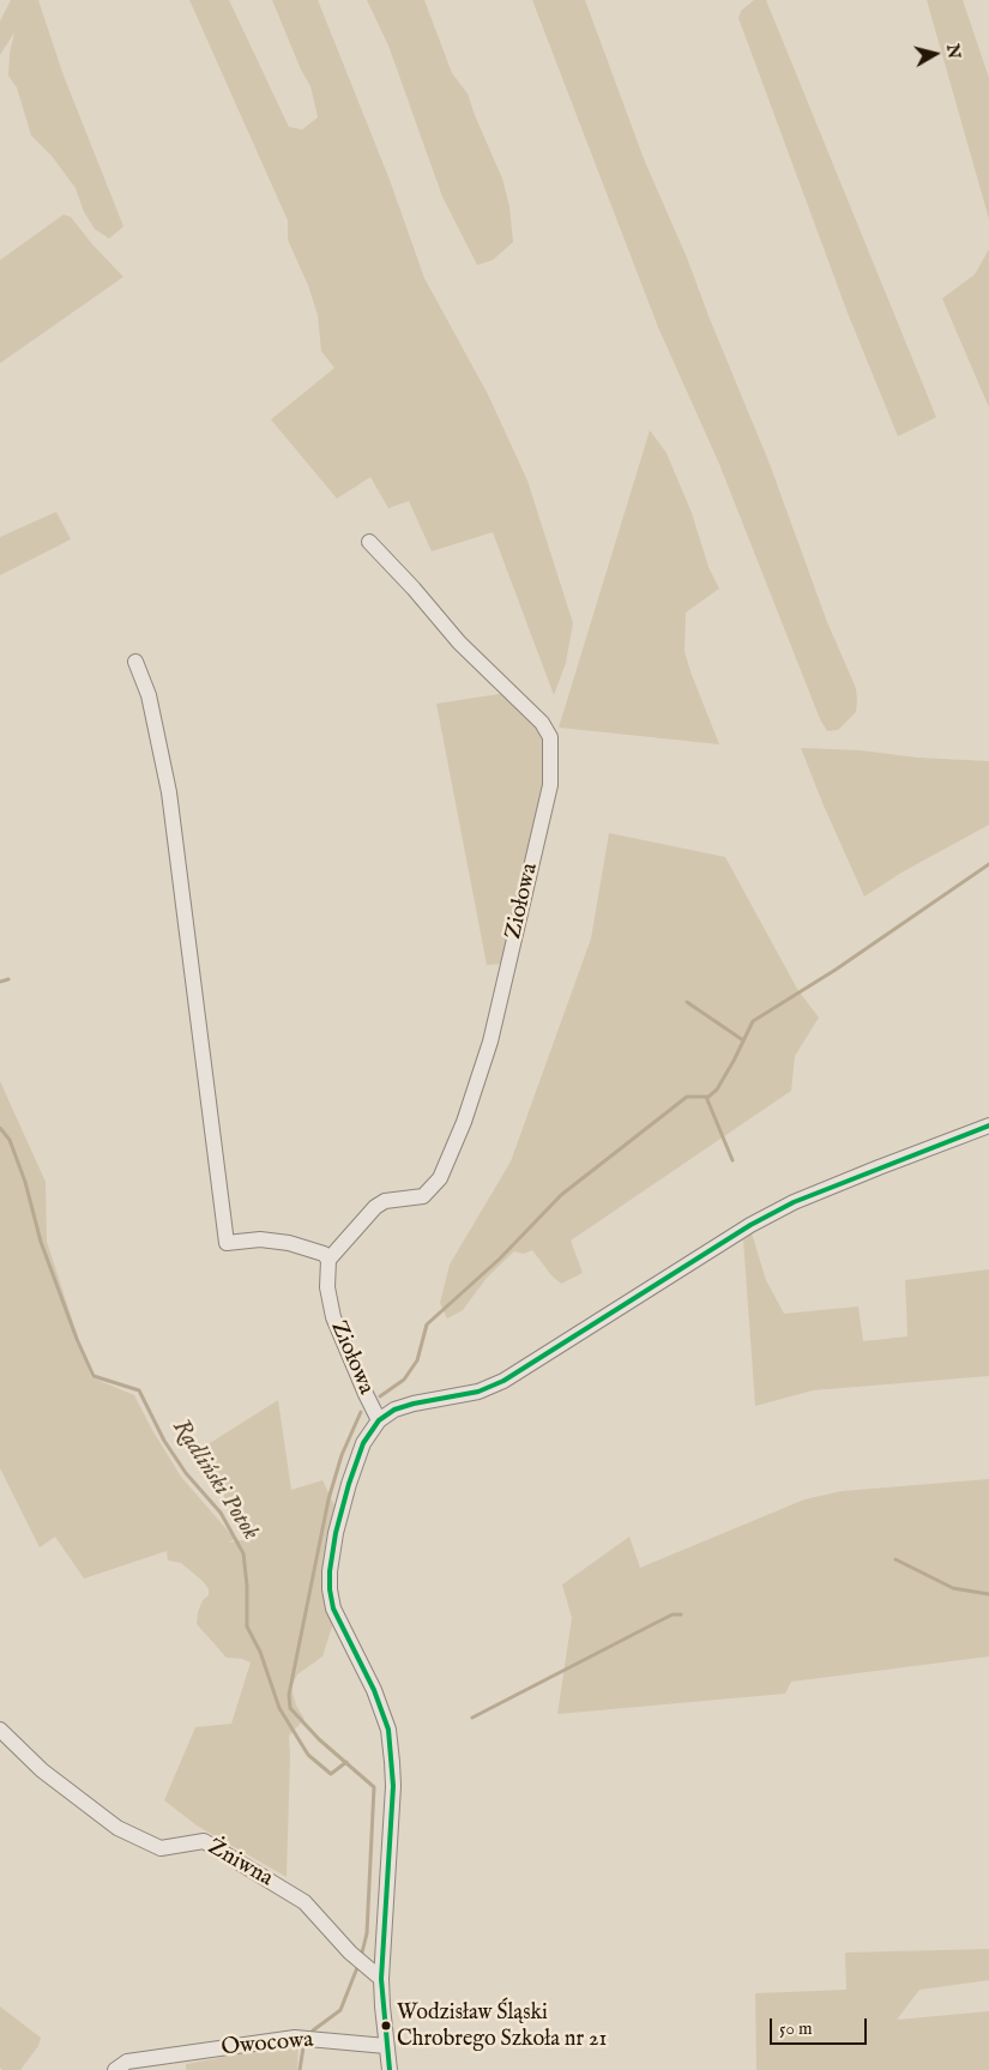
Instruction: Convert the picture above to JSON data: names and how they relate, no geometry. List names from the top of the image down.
{
  "streets": {
    "street": ["Ziołowa", "Żniwna", "Owocowa"]
  },
  "water": ["Radliński Potok"],
  "places": ["Wodzisław Śląski Chrobrego Szkoła nr 21"],
  "scale_bar": "50 m",
  "north": "right"
}
